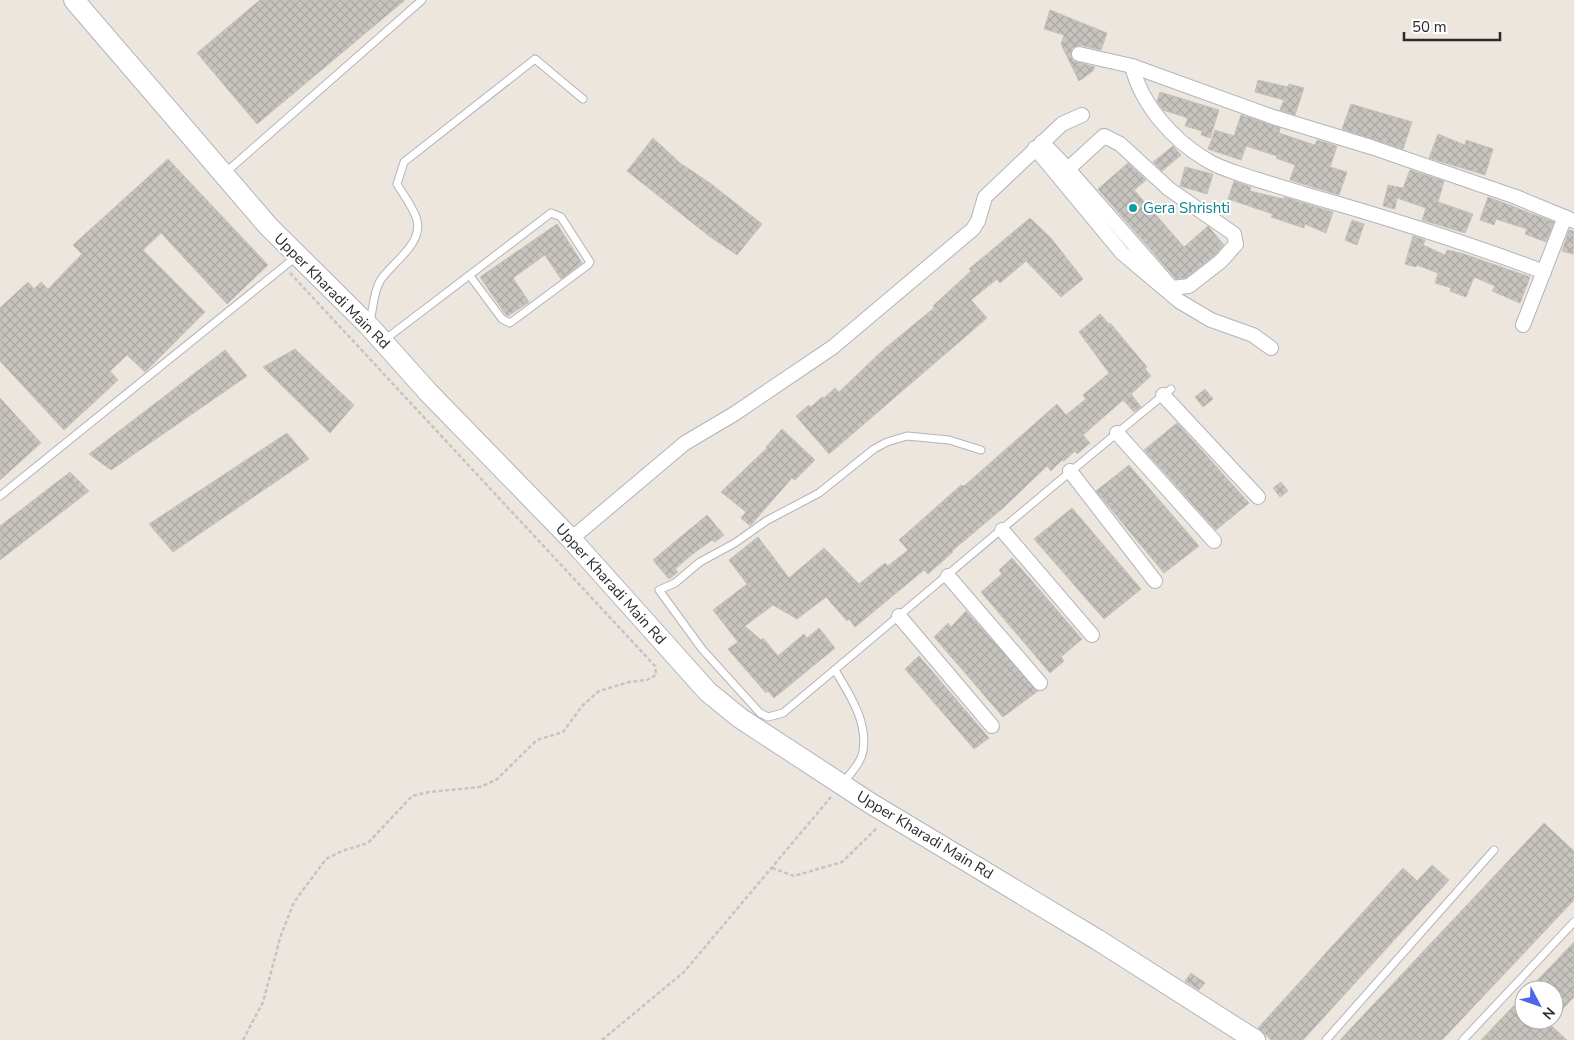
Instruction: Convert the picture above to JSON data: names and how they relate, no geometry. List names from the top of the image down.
{
  "streets": {
    "street": ["Upper Kharadi Main Rd"]
  },
  "places": ["Gera Shrishti"],
  "scale_bar": "50 m",
  "north": "bottom right"
}
